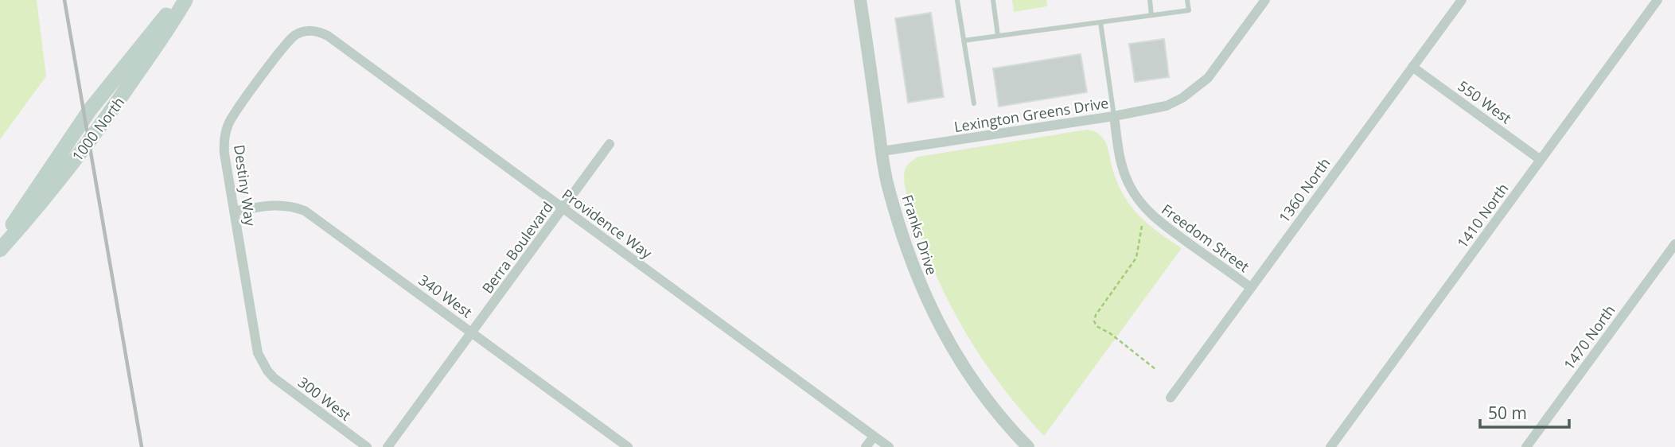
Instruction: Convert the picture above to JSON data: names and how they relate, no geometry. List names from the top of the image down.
{
  "streets": {
    "main road": ["1000 North"],
    "street": [
      "550 West",
      "Lexington Greens Drive",
      "Destiny Way",
      "1360 North",
      "1410 North",
      "Providence Way",
      "Franks Drive",
      "Freedom Street",
      "Berra Boulevard",
      "340 West",
      "1470 North",
      "300 West"
    ]
  },
  "crossings": [
    ["550 West", "1360 North"],
    ["550 West", "1410 North"],
    ["Lexington Greens Drive", "Franks Drive"],
    ["Lexington Greens Drive", "Freedom Street"],
    ["Destiny Way", "Providence Way"],
    ["Destiny Way", "340 West"],
    ["Destiny Way", "300 West"],
    ["1360 North", "Freedom Street"],
    ["Providence Way", "Berra Boulevard"],
    ["Berra Boulevard", "340 West"]
  ],
  "scale_bar": "50 m"
}
